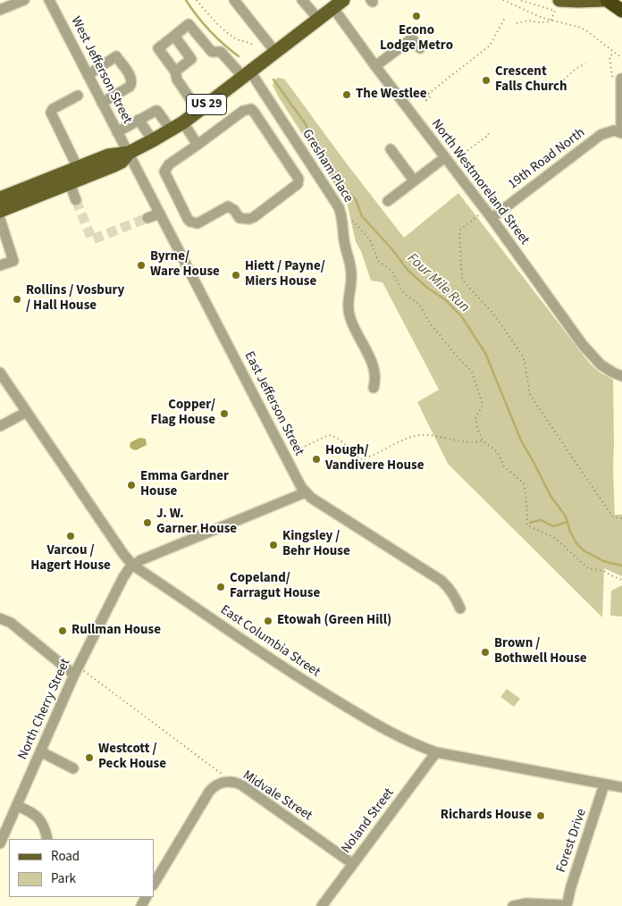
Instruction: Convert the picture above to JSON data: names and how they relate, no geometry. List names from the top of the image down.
{
  "streets": {
    "main road": ["US 29"],
    "street": [
      "West Jefferson Street",
      "19th Road North",
      "Gresham Place",
      "North Westmoreland Street",
      "East Jefferson Street",
      "East Columbia Street",
      "North Cherry Street",
      "Midvale Street",
      "Noland Street",
      "Forest Drive"
    ]
  },
  "crossings": [
    ["West Jefferson Street", "US 29"],
    ["West Jefferson Street", "East Jefferson Street"],
    ["US 29", "Gresham Place"],
    ["US 29", "North Westmoreland Street"],
    ["US 29", "East Jefferson Street"],
    ["19th Road North", "North Westmoreland Street"],
    ["East Jefferson Street", "North Cherry Street"],
    ["East Columbia Street", "North Cherry Street"],
    ["East Columbia Street", "Noland Street"],
    ["East Columbia Street", "Forest Drive"],
    ["Midvale Street", "Noland Street"]
  ],
  "water": ["Four Mile Run"],
  "places": [
    "Econo Lodge Metro",
    "Crescent Falls Church",
    "The Westlee",
    "Byrne/ Ware House",
    "Hiett / Payne/ Miers House",
    "Rollins / Vosbury / Hall House",
    "Copper/ Flag House",
    "Hough/ Vandivere House",
    "Emma Gardner House",
    "J. W. Garner House",
    "Varcou / Hagert House",
    "Kingsley / Behr House",
    "Copeland/ Farragut House",
    "Etowah (Green Hill)",
    "Rullman House",
    "Brown / Bothwell House",
    "Westcott / Peck House",
    "Richards House"
  ],
  "legend": ["Road", "Park"]
}
